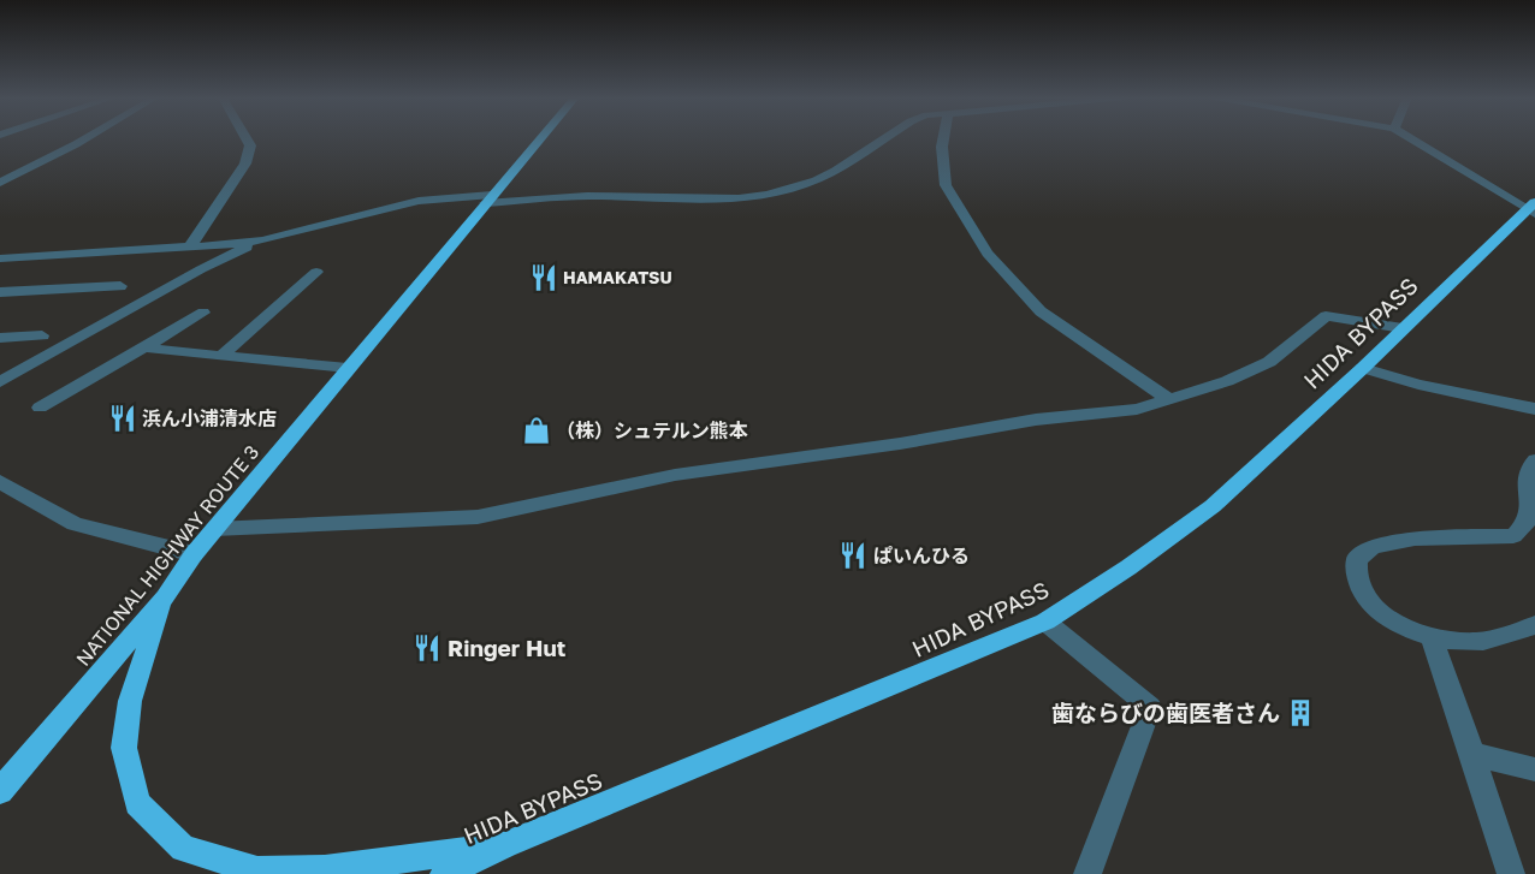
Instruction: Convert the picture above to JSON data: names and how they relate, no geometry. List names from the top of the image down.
{
  "streets": {
    "highway": ["HIDA BYPASS", "NATIONAL HIGHWAY ROUTE 3"]
  },
  "places": {
    "restaurant": [
      "HAMAKATSU",
      "浜ん小浦清水店",
      "ぱいんひる",
      "Ringer Hut"
    ],
    "shop": ["（株）シュテルン熊本"],
    "building": ["歯ならびの歯医者さん"]
  }
}
